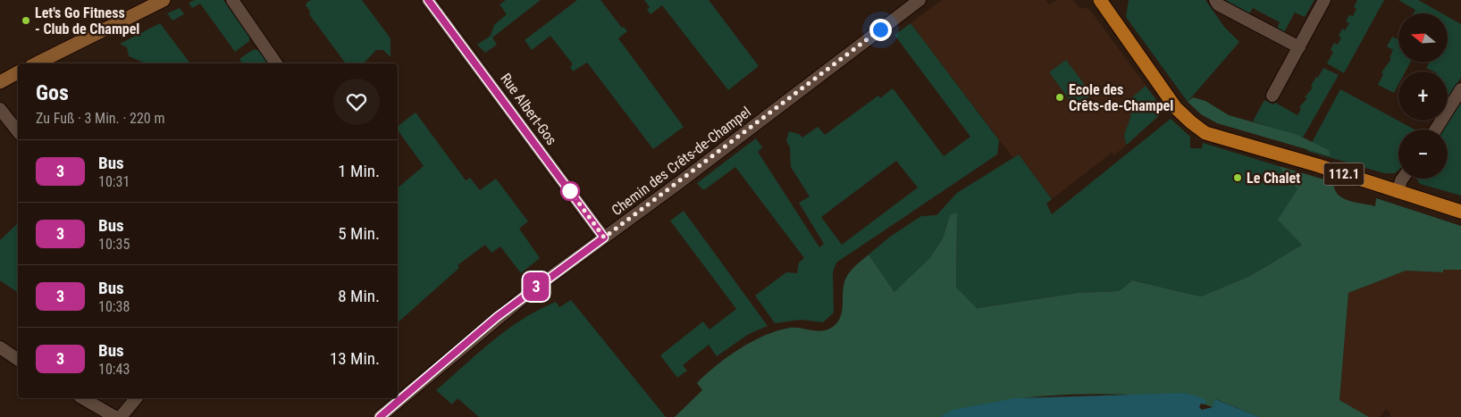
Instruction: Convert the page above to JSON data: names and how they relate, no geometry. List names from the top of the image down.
{
  "streets": {
    "main road": ["112.1"],
    "street": ["Rue Albert-Gos", "Chemin des Crêts-de-Champel"]
  },
  "crossings": [
    ["Rue Albert-Gos", "Chemin des Crêts-de-Champel"]
  ],
  "places": ["Let's Go Fitness - Club de Champel", "Ecole des Crêts-de-Champel", "Le Chalet"],
  "lines": ["bus line 3"],
  "north": "left",
  "page": {
    "on_map": "3",
    "map_buttons": ["+", "−"],
    "heading": ["Gos", "Zu Fuß · 3 Min. · 220 m"],
    "list": [
      {
        "mark": "3",
        "name": "Bus",
        "note": "10:31",
        "value": "1 Min."
      },
      {
        "mark": "3",
        "name": "Bus",
        "note": "10:35",
        "value": "5 Min."
      },
      {
        "mark": "3",
        "name": "Bus",
        "note": "10:38",
        "value": "8 Min."
      },
      {
        "mark": "3",
        "name": "Bus",
        "note": "10:43",
        "value": "13 Min."
      }
    ]
  }
}
